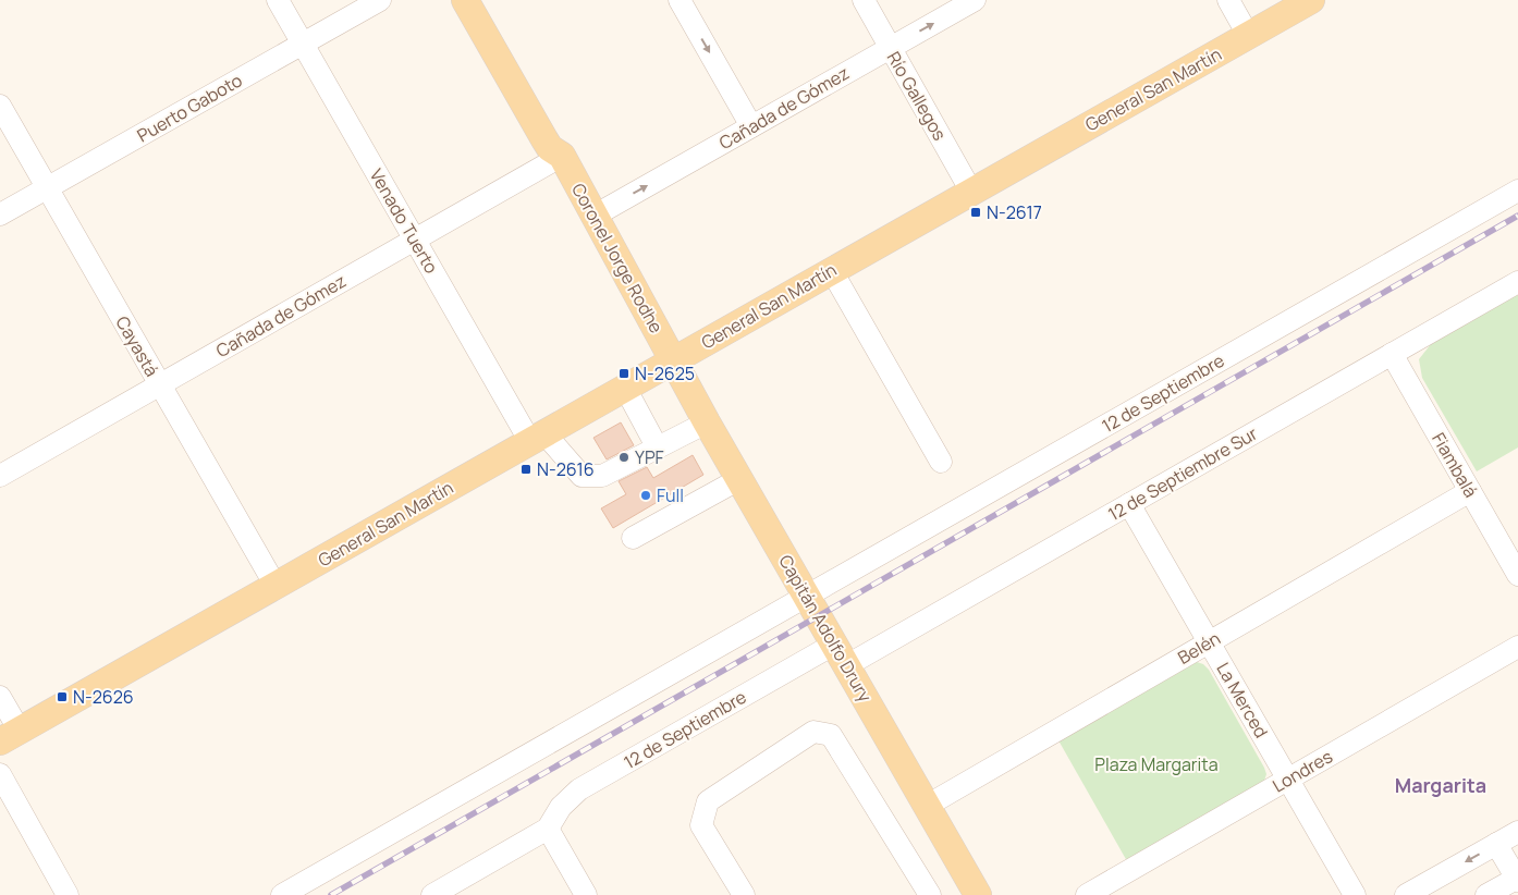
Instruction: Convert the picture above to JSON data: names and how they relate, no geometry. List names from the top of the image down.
{
  "streets": {
    "main road": ["General San Martín", "Coronel Jorge Rodhe", "Capitán Adolfo Drury"],
    "street": [
      "Río Gallegos",
      "Puerto Gaboto",
      "Cañada de Gómez",
      "Venado Tuerto",
      "Cayastá",
      "12 de Septiembre",
      "Fiambalá",
      "12 de Septiembre Sur",
      "Belén",
      "La Merced",
      "Londres"
    ]
  },
  "crossings": [
    ["General San Martín", "Río Gallegos"],
    ["General San Martín", "Venado Tuerto"],
    ["General San Martín", "Coronel Jorge Rodhe"],
    ["General San Martín", "Cayastá"],
    ["General San Martín", "Capitán Adolfo Drury"],
    ["Río Gallegos", "Cañada de Gómez"],
    ["Puerto Gaboto", "Venado Tuerto"],
    ["Puerto Gaboto", "Cayastá"],
    ["Cañada de Gómez", "Venado Tuerto"],
    ["Cañada de Gómez", "Coronel Jorge Rodhe"],
    ["Cañada de Gómez", "Cayastá"],
    ["Venado Tuerto", "Capitán Adolfo Drury"],
    ["Coronel Jorge Rodhe", "Capitán Adolfo Drury"],
    ["12 de Septiembre", "12 de Septiembre Sur"],
    ["12 de Septiembre", "Capitán Adolfo Drury"],
    ["Fiambalá", "12 de Septiembre Sur"],
    ["Fiambalá", "Belén"],
    ["12 de Septiembre Sur", "Capitán Adolfo Drury"],
    ["12 de Septiembre Sur", "La Merced"],
    ["Capitán Adolfo Drury", "Belén"],
    ["Belén", "La Merced"],
    ["La Merced", "Londres"]
  ],
  "districts": ["Margarita"],
  "parks": ["Plaza Margarita"],
  "places": {
    "transit": [
      "N-2617",
      "N-2625",
      "N-2616",
      "N-2626"
    ],
    "other": ["YPF", "Full"]
  }
}
